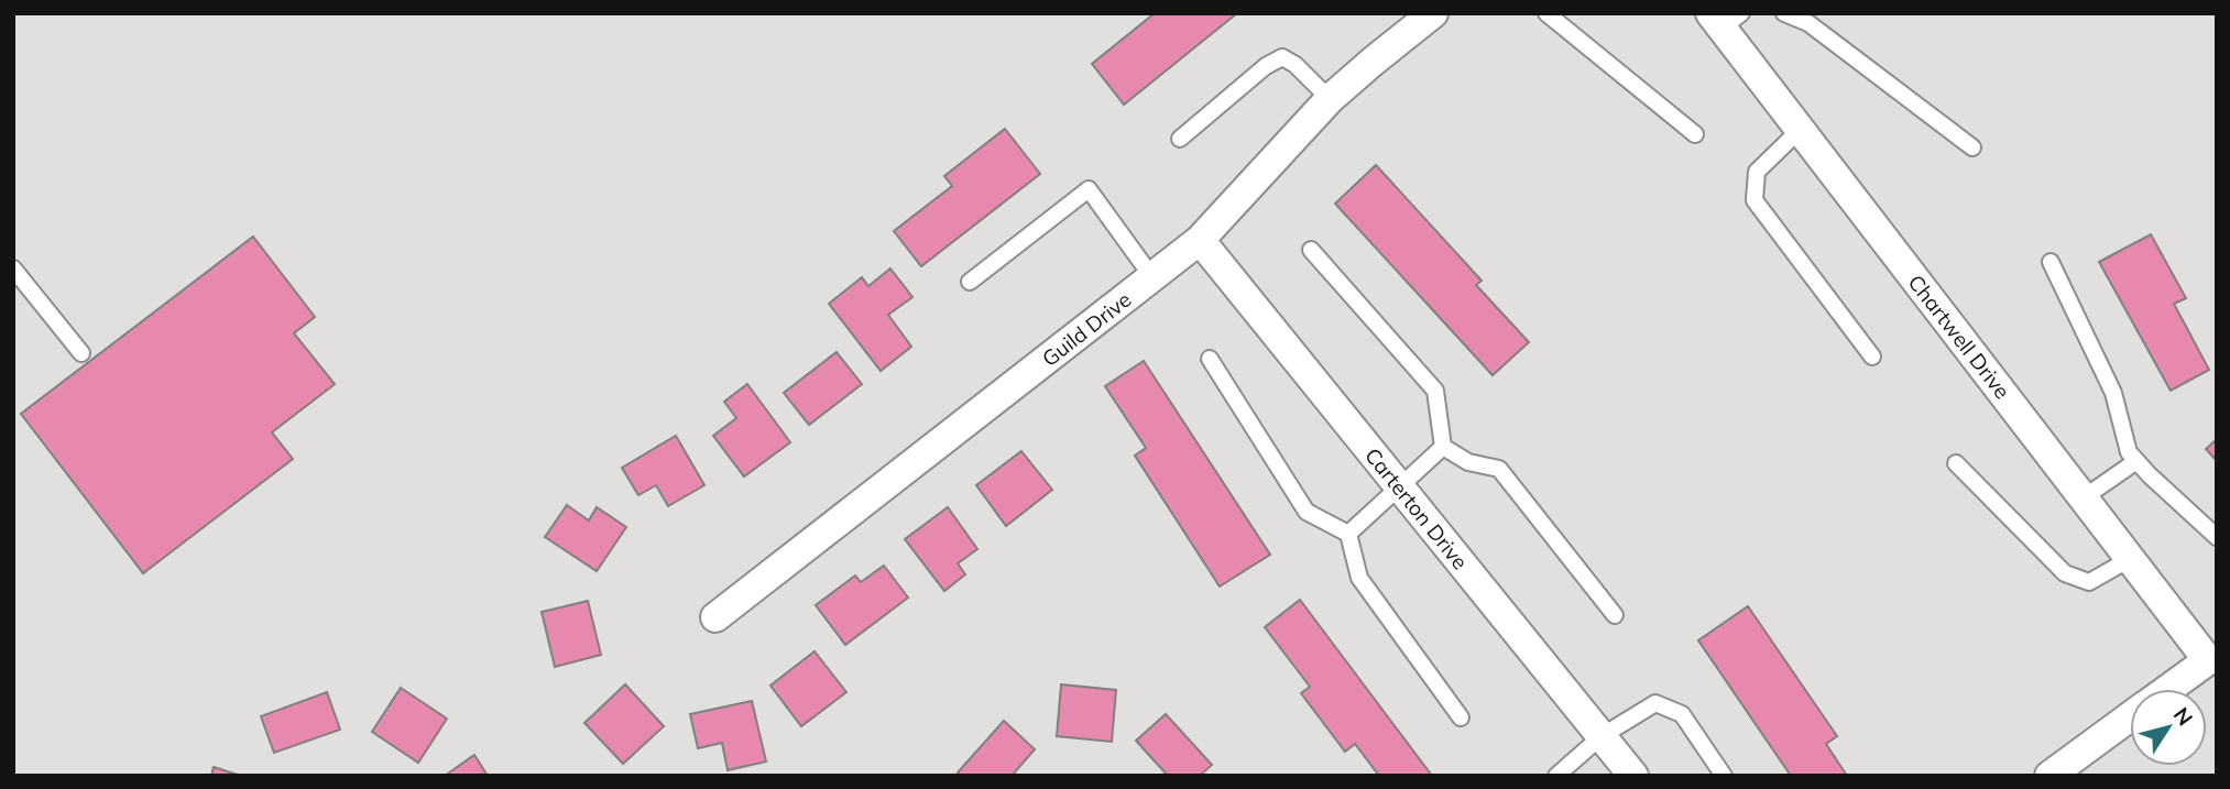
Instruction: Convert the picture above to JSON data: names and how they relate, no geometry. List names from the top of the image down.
{
  "streets": {
    "street": ["Guild Drive", "Chartwell Drive", "Carterton Drive"]
  },
  "crossings": [
    ["Guild Drive", "Carterton Drive"]
  ],
  "north": "top right"
}
